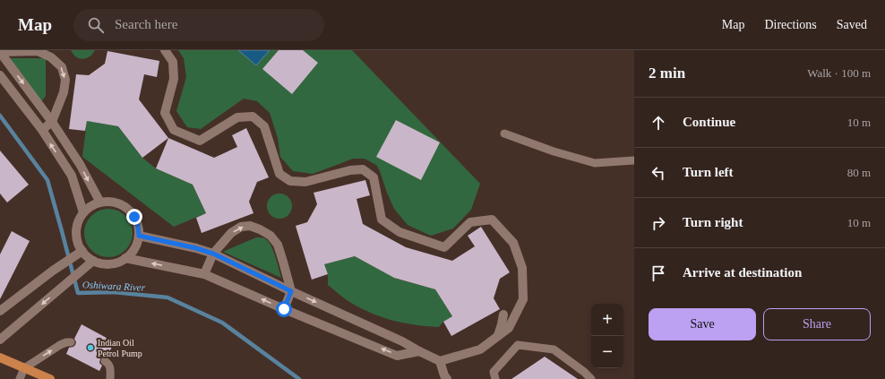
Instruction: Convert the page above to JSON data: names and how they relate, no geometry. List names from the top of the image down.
{
  "water": ["Oshiwara River"],
  "places": ["Indian Oil Petrol Pump"],
  "page": {
    "header": "Map",
    "search": "Search here",
    "nav": ["Map", "Directions", "Saved"],
    "heading": ["2 min", "Walk · 100 m"],
    "list": [
      ["Continue", "10 m"],
      ["Turn left", "80 m"],
      ["Turn right", "10 m"],
      "Arrive at destination"
    ],
    "buttons": ["Save", "Share"],
    "map_buttons": ["+", "−"]
  }
}
